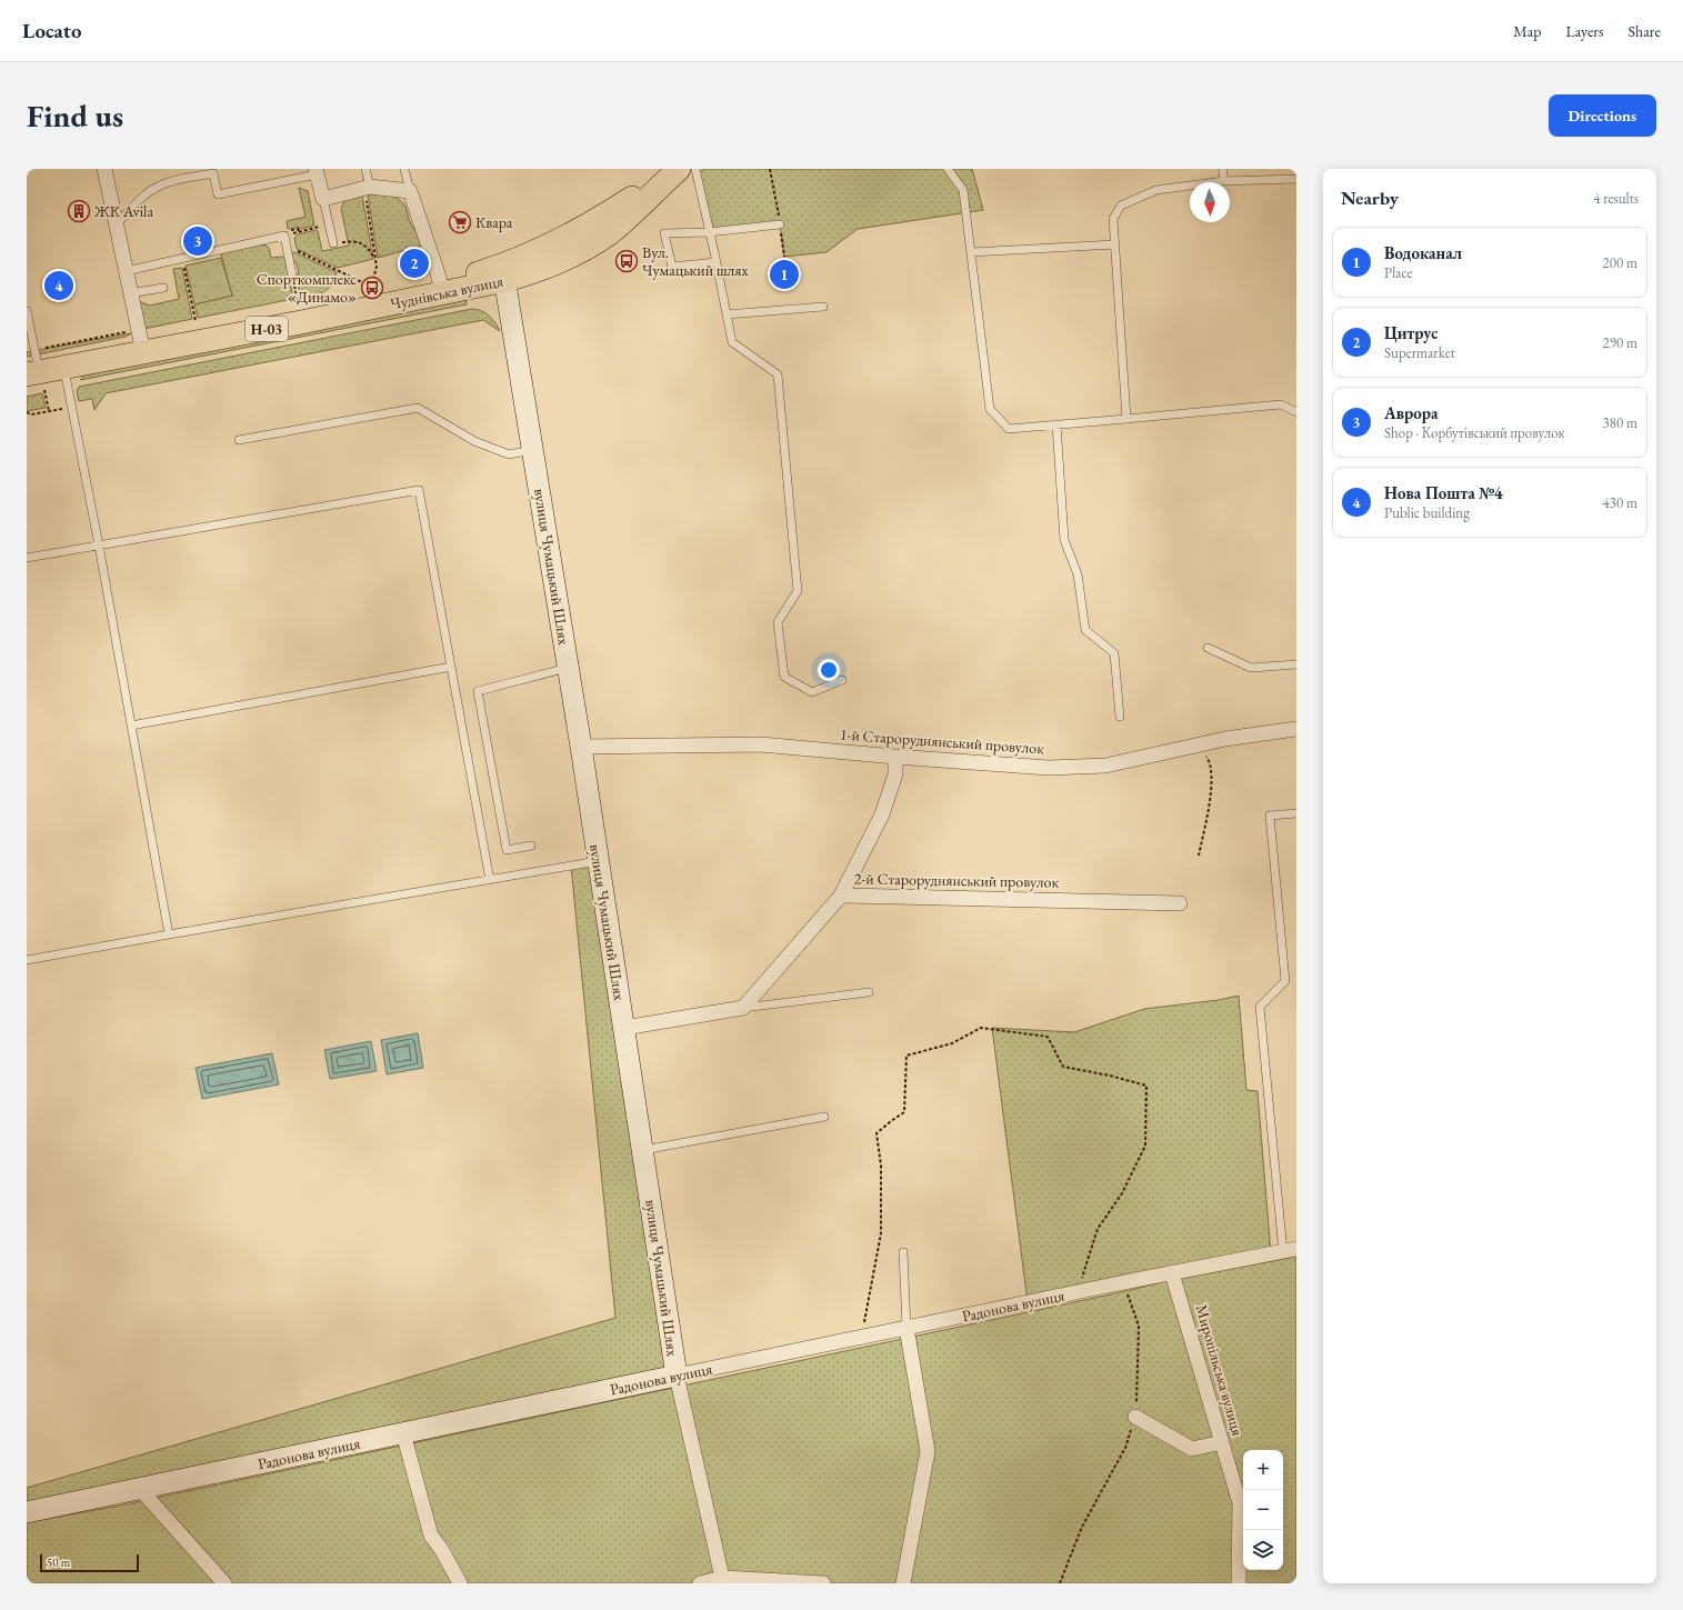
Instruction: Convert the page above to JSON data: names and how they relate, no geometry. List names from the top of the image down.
{
  "streets": {
    "main road": ["Чуднівська вулиця", "Н-03"],
    "street": [
      "вулиця Чумацький Шлях",
      "1-й Староруднянський провулок",
      "2-й Староруднянський провулок",
      "Радонова вулиця",
      "Миропільська вулиця"
    ]
  },
  "crossings": [
    ["Чуднівська вулиця", "вулиця Чумацький Шлях"],
    ["вулиця Чумацький Шлях", "1-й Староруднянський провулок"],
    ["вулиця Чумацький Шлях", "Радонова вулиця"],
    ["Радонова вулиця", "Миропільська вулиця"]
  ],
  "places": {
    "building": ["ЖК Avila"],
    "supermarket": ["Квара"],
    "bus stop": ["Вул. Чумацький шлях", "Спорткомплекс «Динамо»"]
  },
  "scale_bar": "50 m",
  "north": "bottom",
  "page": {
    "header": "Locato",
    "nav": ["Map", "Layers", "Share"],
    "buttons": "Directions",
    "title": "Find us",
    "heading": ["Nearby", "4 results"],
    "pins": [
      "3",
      "2",
      "1",
      "4"
    ],
    "list": [
      {
        "mark": "1",
        "name": "Водоканал",
        "note": "Place",
        "value": "200 m"
      },
      {
        "mark": "2",
        "name": "Цитрус",
        "note": "Supermarket",
        "value": "290 m"
      },
      {
        "mark": "3",
        "name": "Аврора",
        "note": "Shop · Корбутівський провулок",
        "value": "380 m"
      },
      {
        "mark": "4",
        "name": "Нова Пошта №4",
        "note": "Public building",
        "value": "430 m"
      }
    ],
    "map_buttons": ["+", "−"],
    "scale": "50 m"
  }
}
